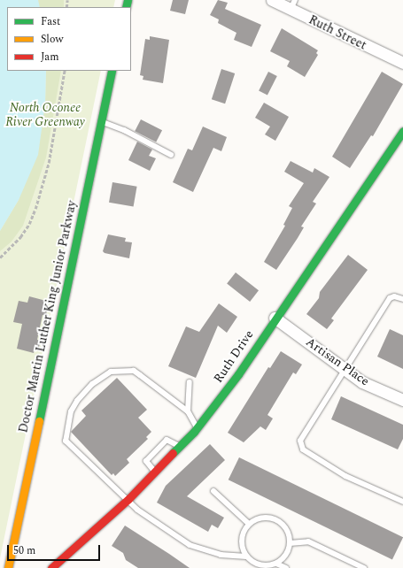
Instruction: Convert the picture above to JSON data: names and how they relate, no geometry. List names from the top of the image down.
{
  "streets": {
    "street": [
      "Ruth Street",
      "Doctor Martin Luther King Junior Parkway",
      "Ruth Drive",
      "Artisan Place"
    ]
  },
  "crossings": [
    ["Ruth Drive", "Artisan Place"]
  ],
  "parks": ["North Oconee River Greenway"],
  "legend": ["Fast", "Slow", "Jam"],
  "scale_bar": "50 m"
}
